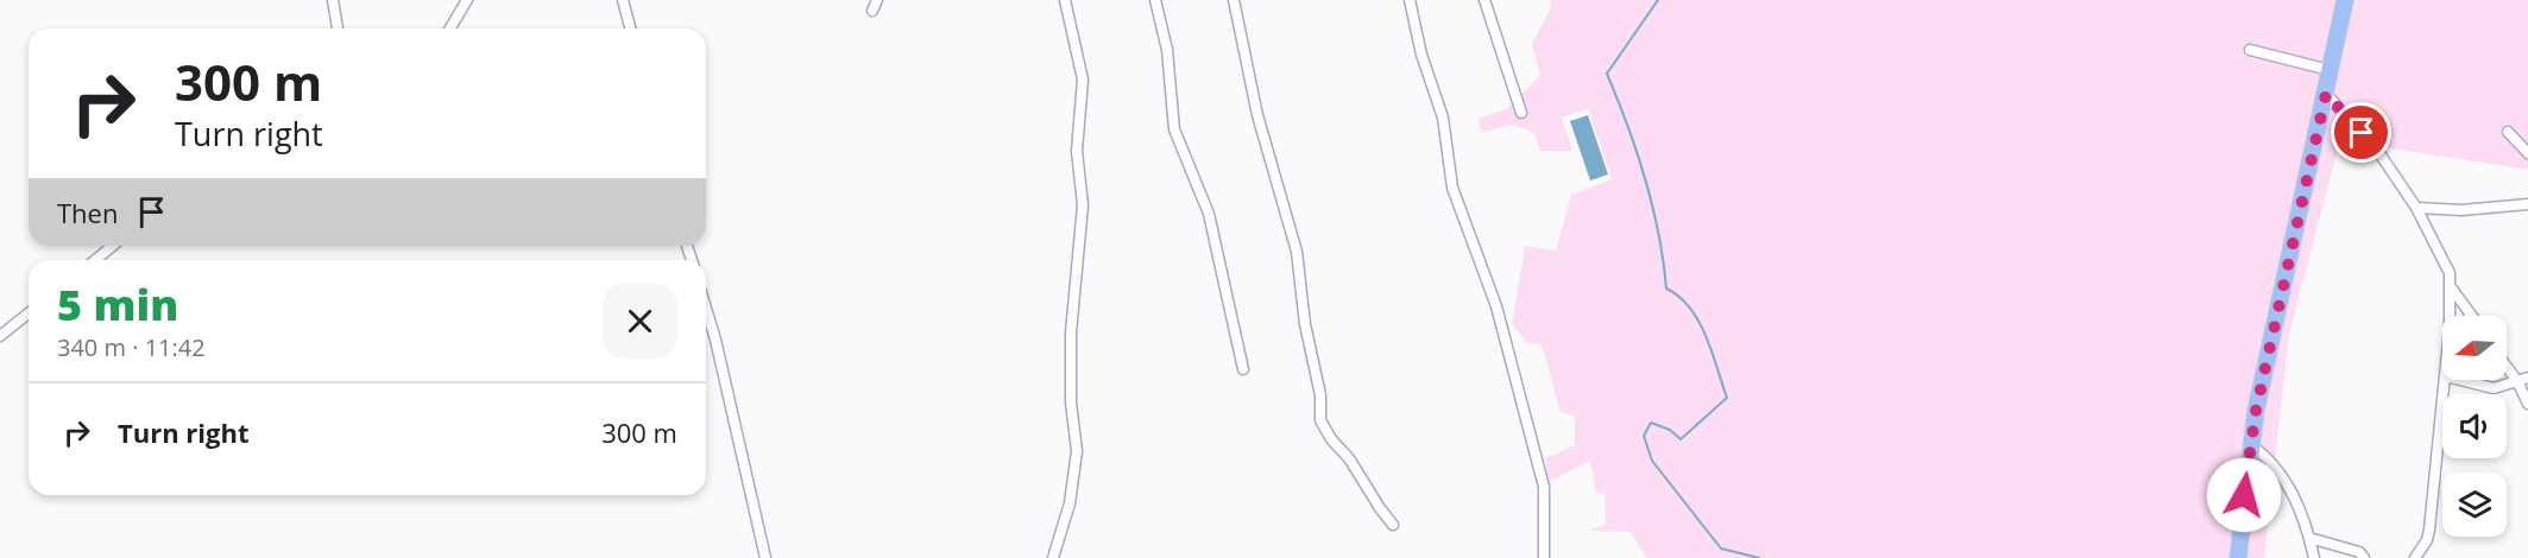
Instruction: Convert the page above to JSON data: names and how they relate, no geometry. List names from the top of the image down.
{
  "north": "left",
  "page": {
    "turn": ["300 m", "Turn right"],
    "then": "Then",
    "heading": ["5 min", "340 m · 11:42"],
    "list": [
      {
        "name": "Turn right",
        "value": "300 m"
      }
    ]
  }
}
